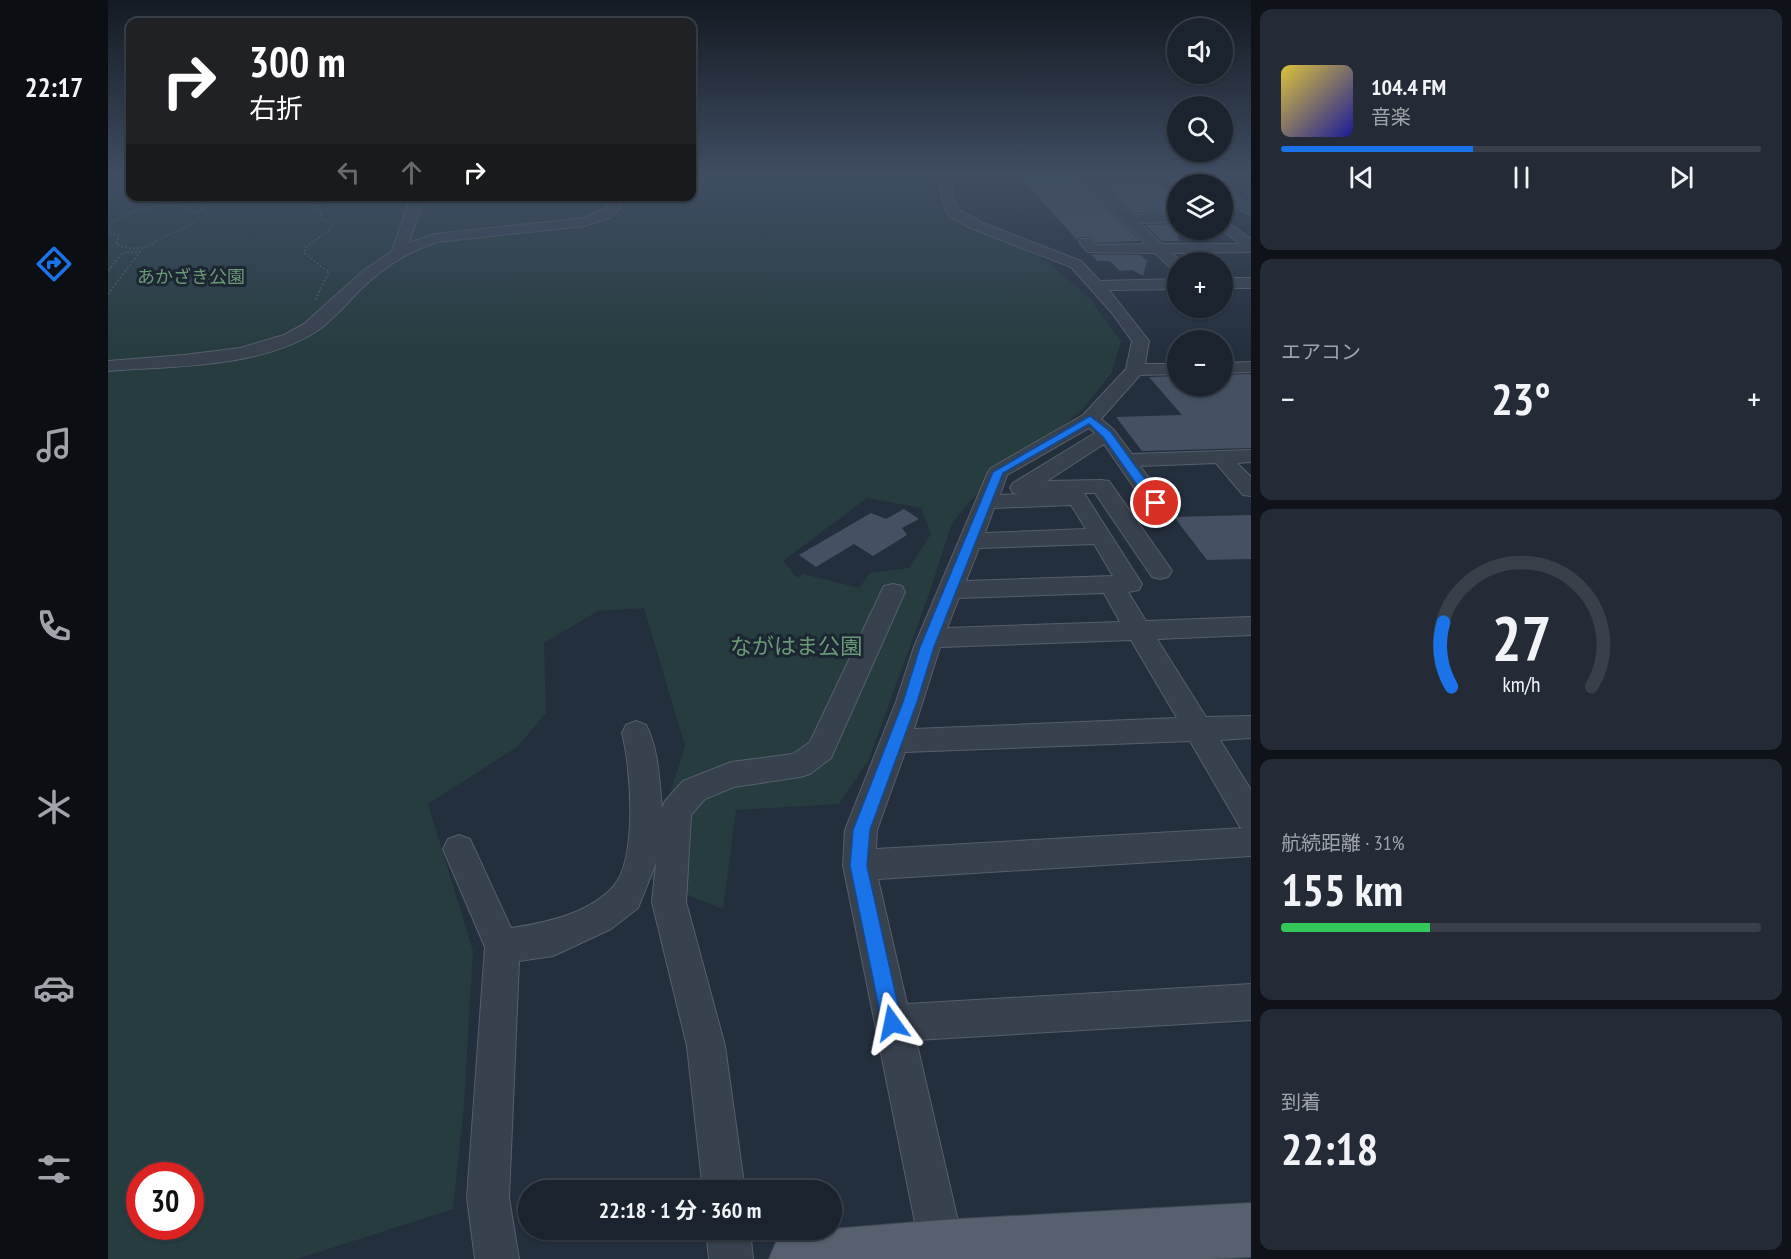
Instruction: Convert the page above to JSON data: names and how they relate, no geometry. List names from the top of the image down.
{
  "parks": ["あかざき公園", "ながはま公園"],
  "page": {
    "tabs": "22:17",
    "map_buttons": ["+", "−"],
    "turn": ["300 m", "右折"],
    "song": ["104.4 FM", "音楽"],
    "tile": [
      "エアコン",
      ["航続距離 · 31%", "155 km"],
      ["到着", "22:18"]
    ],
    "heat": ["−", "23°", "+"],
    "limit": "30",
    "trip": "22:18 · 1 分 · 360 m",
    "gauge": ["27", "km/h"]
  }
}
